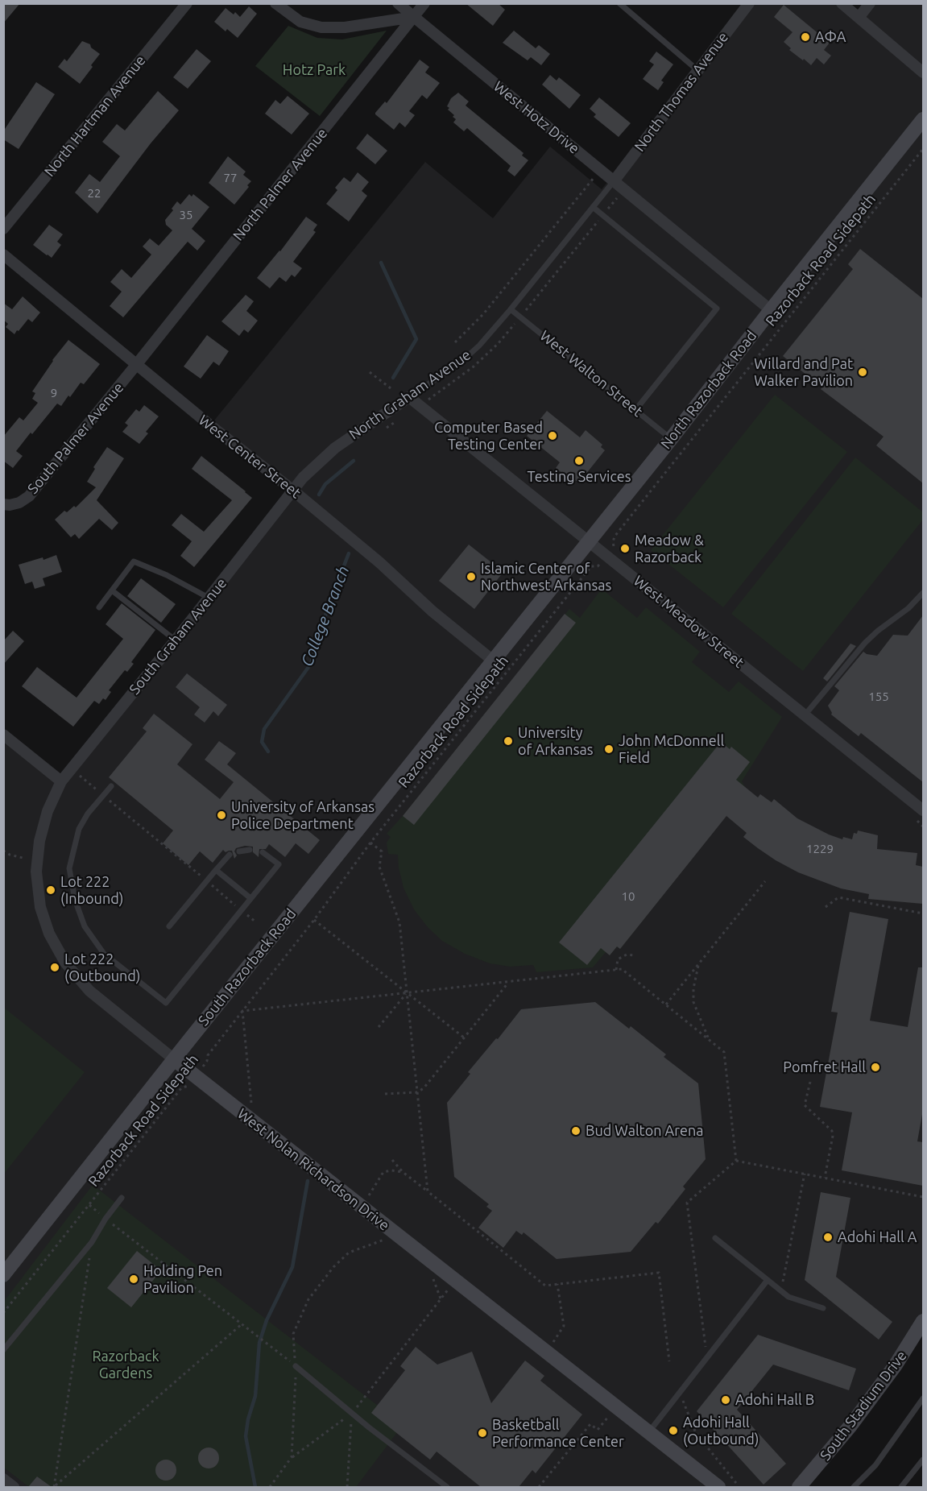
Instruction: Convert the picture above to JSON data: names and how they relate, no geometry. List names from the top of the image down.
{
  "streets": {
    "main road": [
      "North Razorback Road",
      "South Razorback Road",
      "West Nolan Richardson Drive",
      "South Stadium Drive"
    ],
    "street": [
      "North Thomas Avenue",
      "North Hartman Avenue",
      "West Hotz Drive",
      "North Palmer Avenue",
      "North Graham Avenue",
      "South Palmer Avenue",
      "West Center Street",
      "West Meadow Street",
      "South Graham Avenue"
    ],
    "lane": ["West Walton Street"],
    "path": ["Razorback Road Sidepath"]
  },
  "crossings": [
    ["North Thomas Avenue", "West Hotz Drive"],
    ["North Thomas Avenue", "North Graham Avenue"],
    ["West Hotz Drive", "North Palmer Avenue"],
    ["West Hotz Drive", "North Razorback Road"],
    ["West Hotz Drive", "North Graham Avenue"],
    ["North Palmer Avenue", "South Palmer Avenue"],
    ["North Palmer Avenue", "West Center Street"],
    ["Razorback Road Sidepath", "West Meadow Street"],
    ["Razorback Road Sidepath", "West Nolan Richardson Drive"],
    ["West Walton Street", "North Razorback Road"],
    ["West Walton Street", "North Graham Avenue"],
    ["North Razorback Road", "West Center Street"],
    ["North Razorback Road", "West Meadow Street"],
    ["North Razorback Road", "South Razorback Road"],
    ["North Graham Avenue", "West Center Street"],
    ["North Graham Avenue", "West Meadow Street"],
    ["North Graham Avenue", "South Graham Avenue"],
    ["South Palmer Avenue", "West Center Street"],
    ["West Center Street", "South Graham Avenue"],
    ["West Center Street", "South Razorback Road"],
    ["South Graham Avenue", "West Nolan Richardson Drive"],
    ["South Razorback Road", "West Nolan Richardson Drive"]
  ],
  "water": ["College Branch"],
  "parks": ["Hotz Park", "Razorback Gardens"],
  "places": [
    "ΑΦΑ",
    "Willard and Pat Walker Pavilion",
    "Computer Based Testing Center",
    "Testing Services",
    "Meadow & Razorback",
    "Islamic Center of Northwest Arkansas",
    "University of Arkansas",
    "John McDonnell Field",
    "University of Arkansas Police Department",
    "Lot 222 (Inbound)",
    "Lot 222 (Outbound)",
    "Pomfret Hall",
    "Bud Walton Arena",
    "Adohi Hall A",
    "Holding Pen Pavilion",
    "Adohi Hall B",
    "Adohi Hall (Outbound)",
    "Basketball Performance Center"
  ],
  "house_numbers": [
    "77",
    "22",
    "35",
    "9",
    "155",
    "1229",
    "10"
  ]
}
